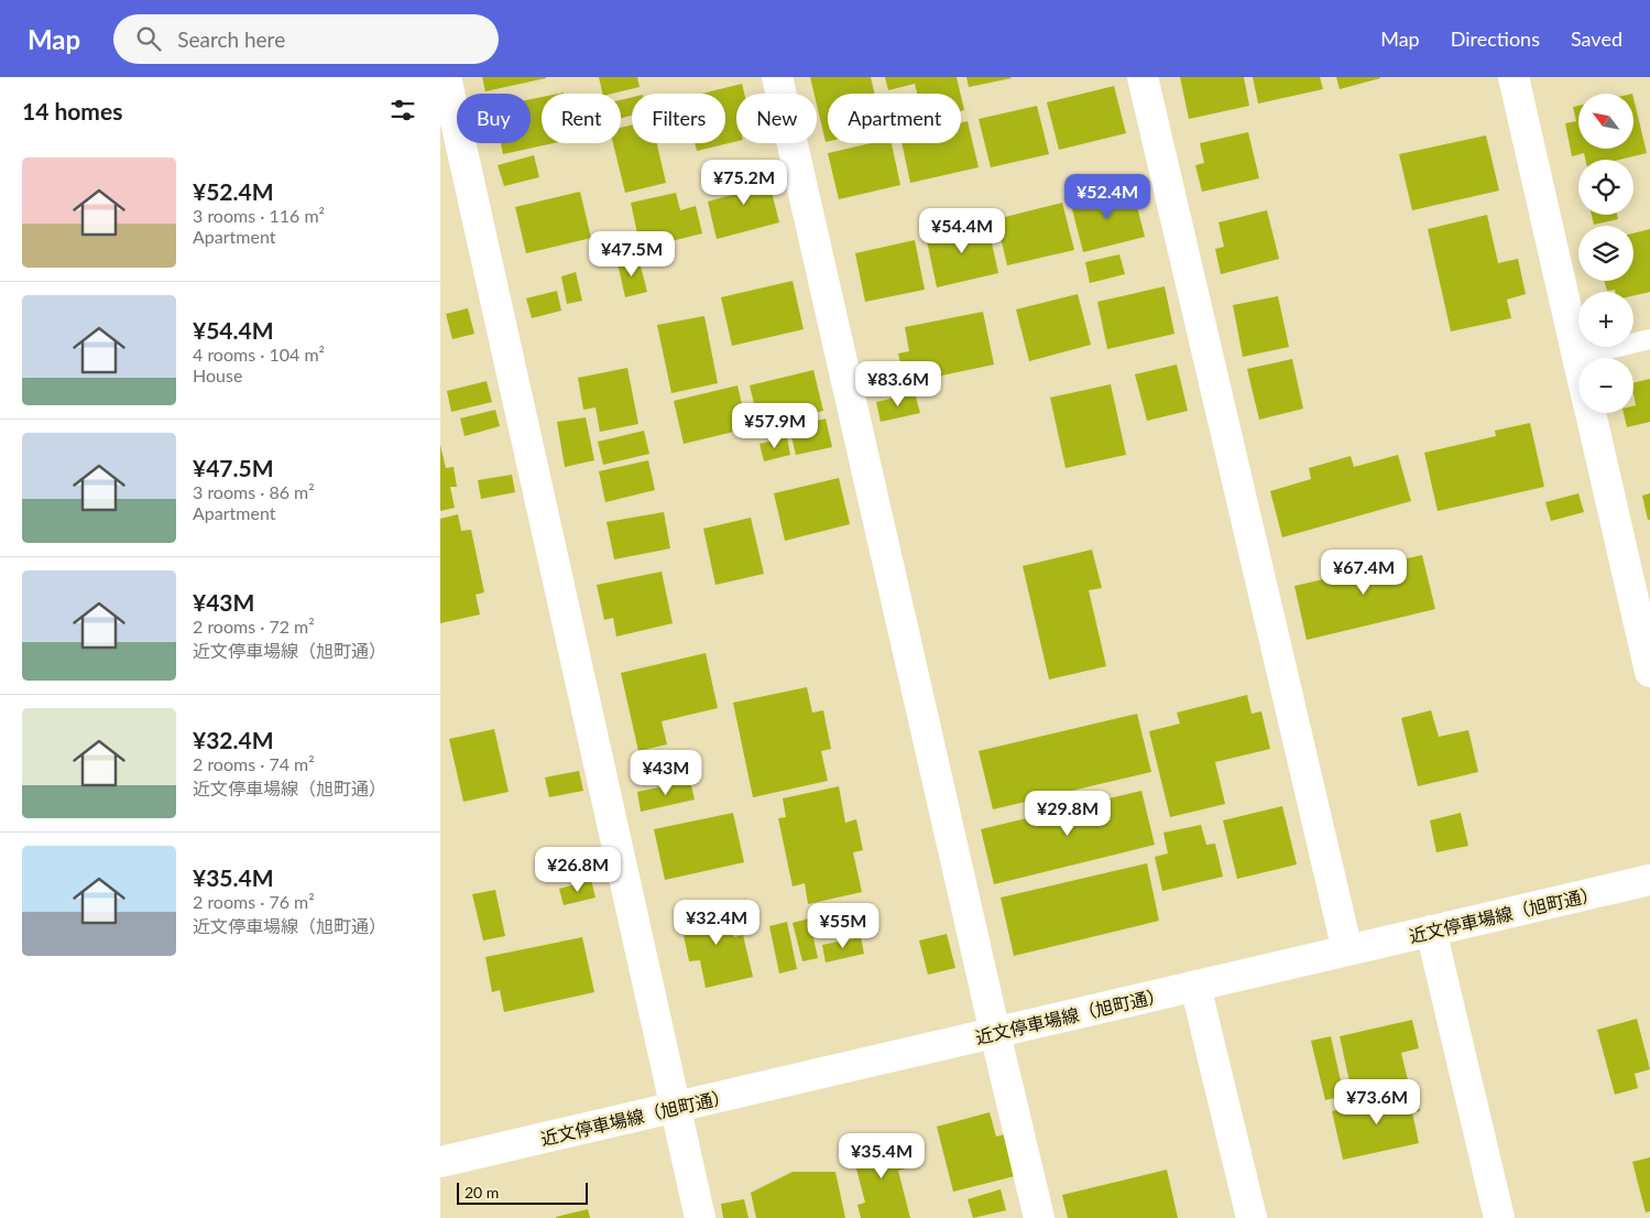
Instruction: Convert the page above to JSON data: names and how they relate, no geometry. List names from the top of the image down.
{
  "streets": {
    "street": ["近文停車場線（旭町通）"]
  },
  "scale_bar": "20 m",
  "north": "top left",
  "page": {
    "header": "Map",
    "search": "Search here",
    "nav": ["Map", "Directions", "Saved"],
    "heading": "14 homes",
    "map_buttons": ["+", "−"],
    "chip": [
      "Buy",
      "Rent",
      "Filters",
      "New",
      "Apartment"
    ],
    "list": [
      {
        "name": "¥52.4M",
        "note": "3 rooms · 116 m² · Apartment"
      },
      {
        "name": "¥54.4M",
        "note": "4 rooms · 104 m² · House"
      },
      {
        "name": "¥47.5M",
        "note": "3 rooms · 86 m² · Apartment"
      },
      {
        "name": "¥43M",
        "note": "2 rooms · 72 m² · 近文停車場線（旭町通）"
      },
      {
        "name": "¥32.4M",
        "note": "2 rooms · 74 m² · 近文停車場線（旭町通）"
      },
      {
        "name": "¥35.4M",
        "note": "2 rooms · 76 m² · 近文停車場線（旭町通）"
      }
    ],
    "price": [
      "¥75.2M",
      "¥52.4M",
      "¥54.4M",
      "¥47.5M",
      "¥83.6M",
      "¥57.9M",
      "¥67.4M",
      "¥43M",
      "¥29.8M",
      "¥26.8M",
      "¥32.4M",
      "¥55M",
      "¥73.6M",
      "¥35.4M"
    ],
    "scale": "20 m"
  }
}
